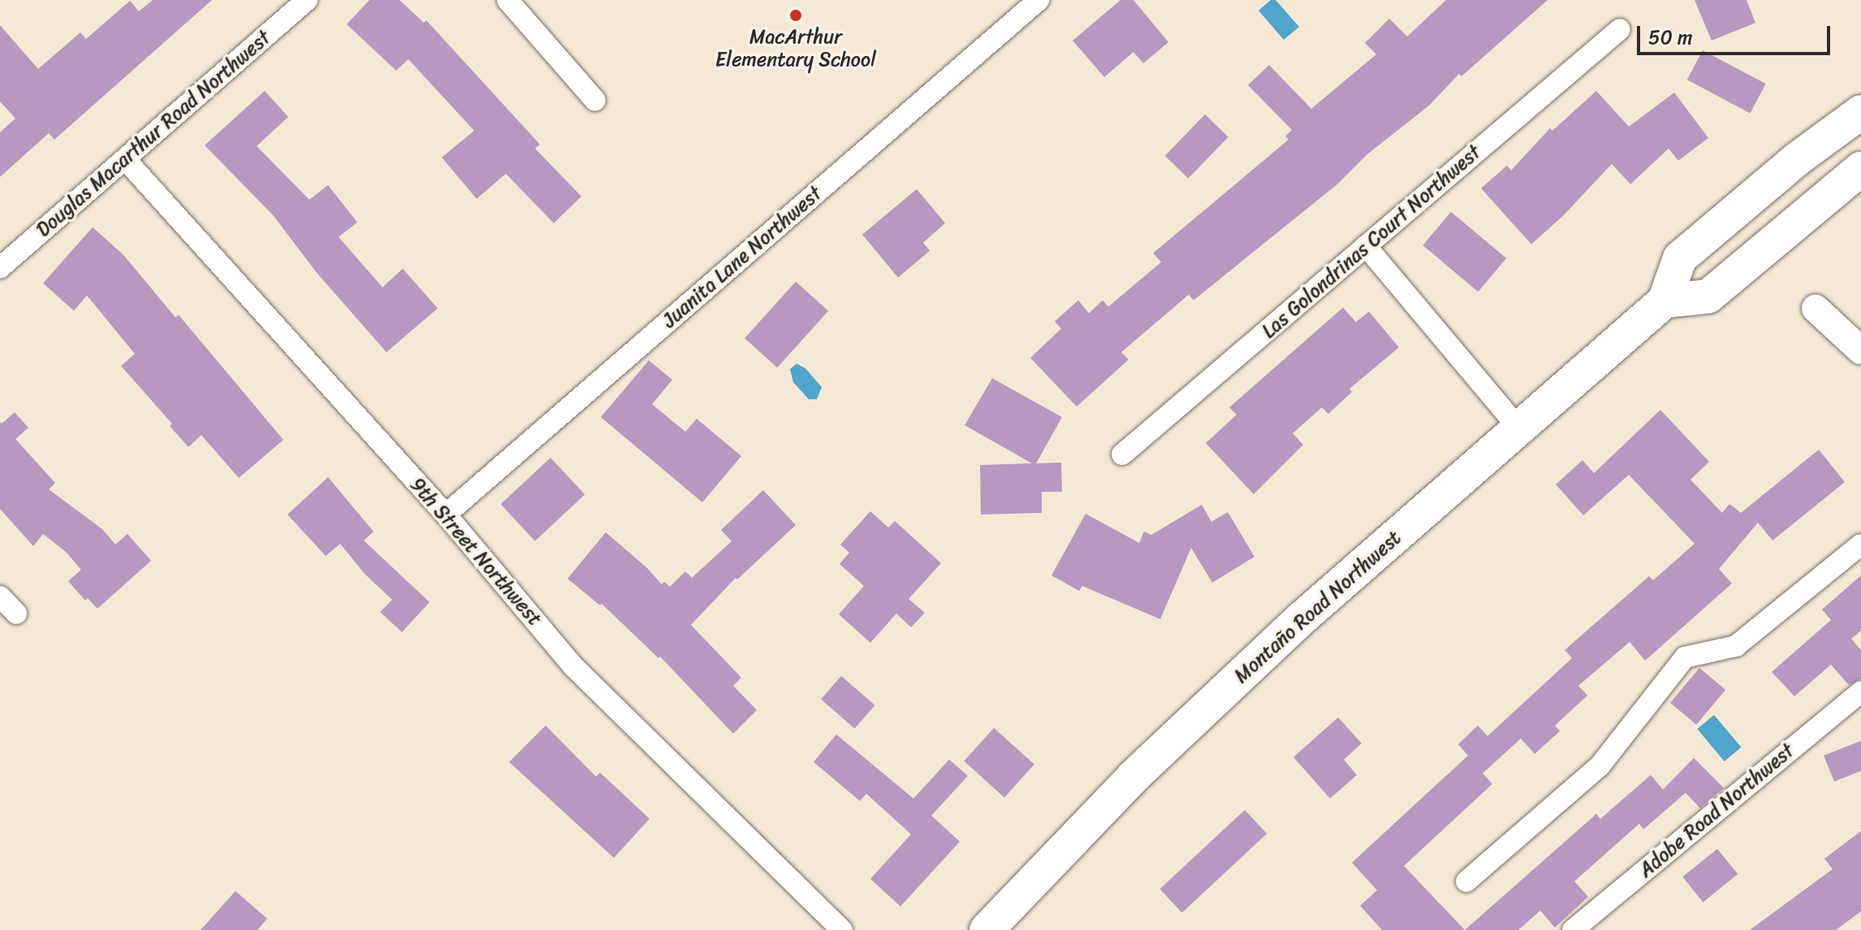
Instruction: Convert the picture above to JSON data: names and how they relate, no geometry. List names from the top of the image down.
{
  "streets": {
    "main road": ["Montaño Road Northwest"],
    "street": [
      "Douglas Macarthur Road Northwest",
      "Las Golondrinas Court Northwest",
      "Juanita Lane Northwest",
      "9th Street Northwest",
      "Adobe Road Northwest"
    ]
  },
  "crossings": [
    ["Douglas Macarthur Road Northwest", "9th Street Northwest"],
    ["Juanita Lane Northwest", "9th Street Northwest"]
  ],
  "places": ["MacArthur Elementary School"],
  "scale_bar": "50 m"
}
